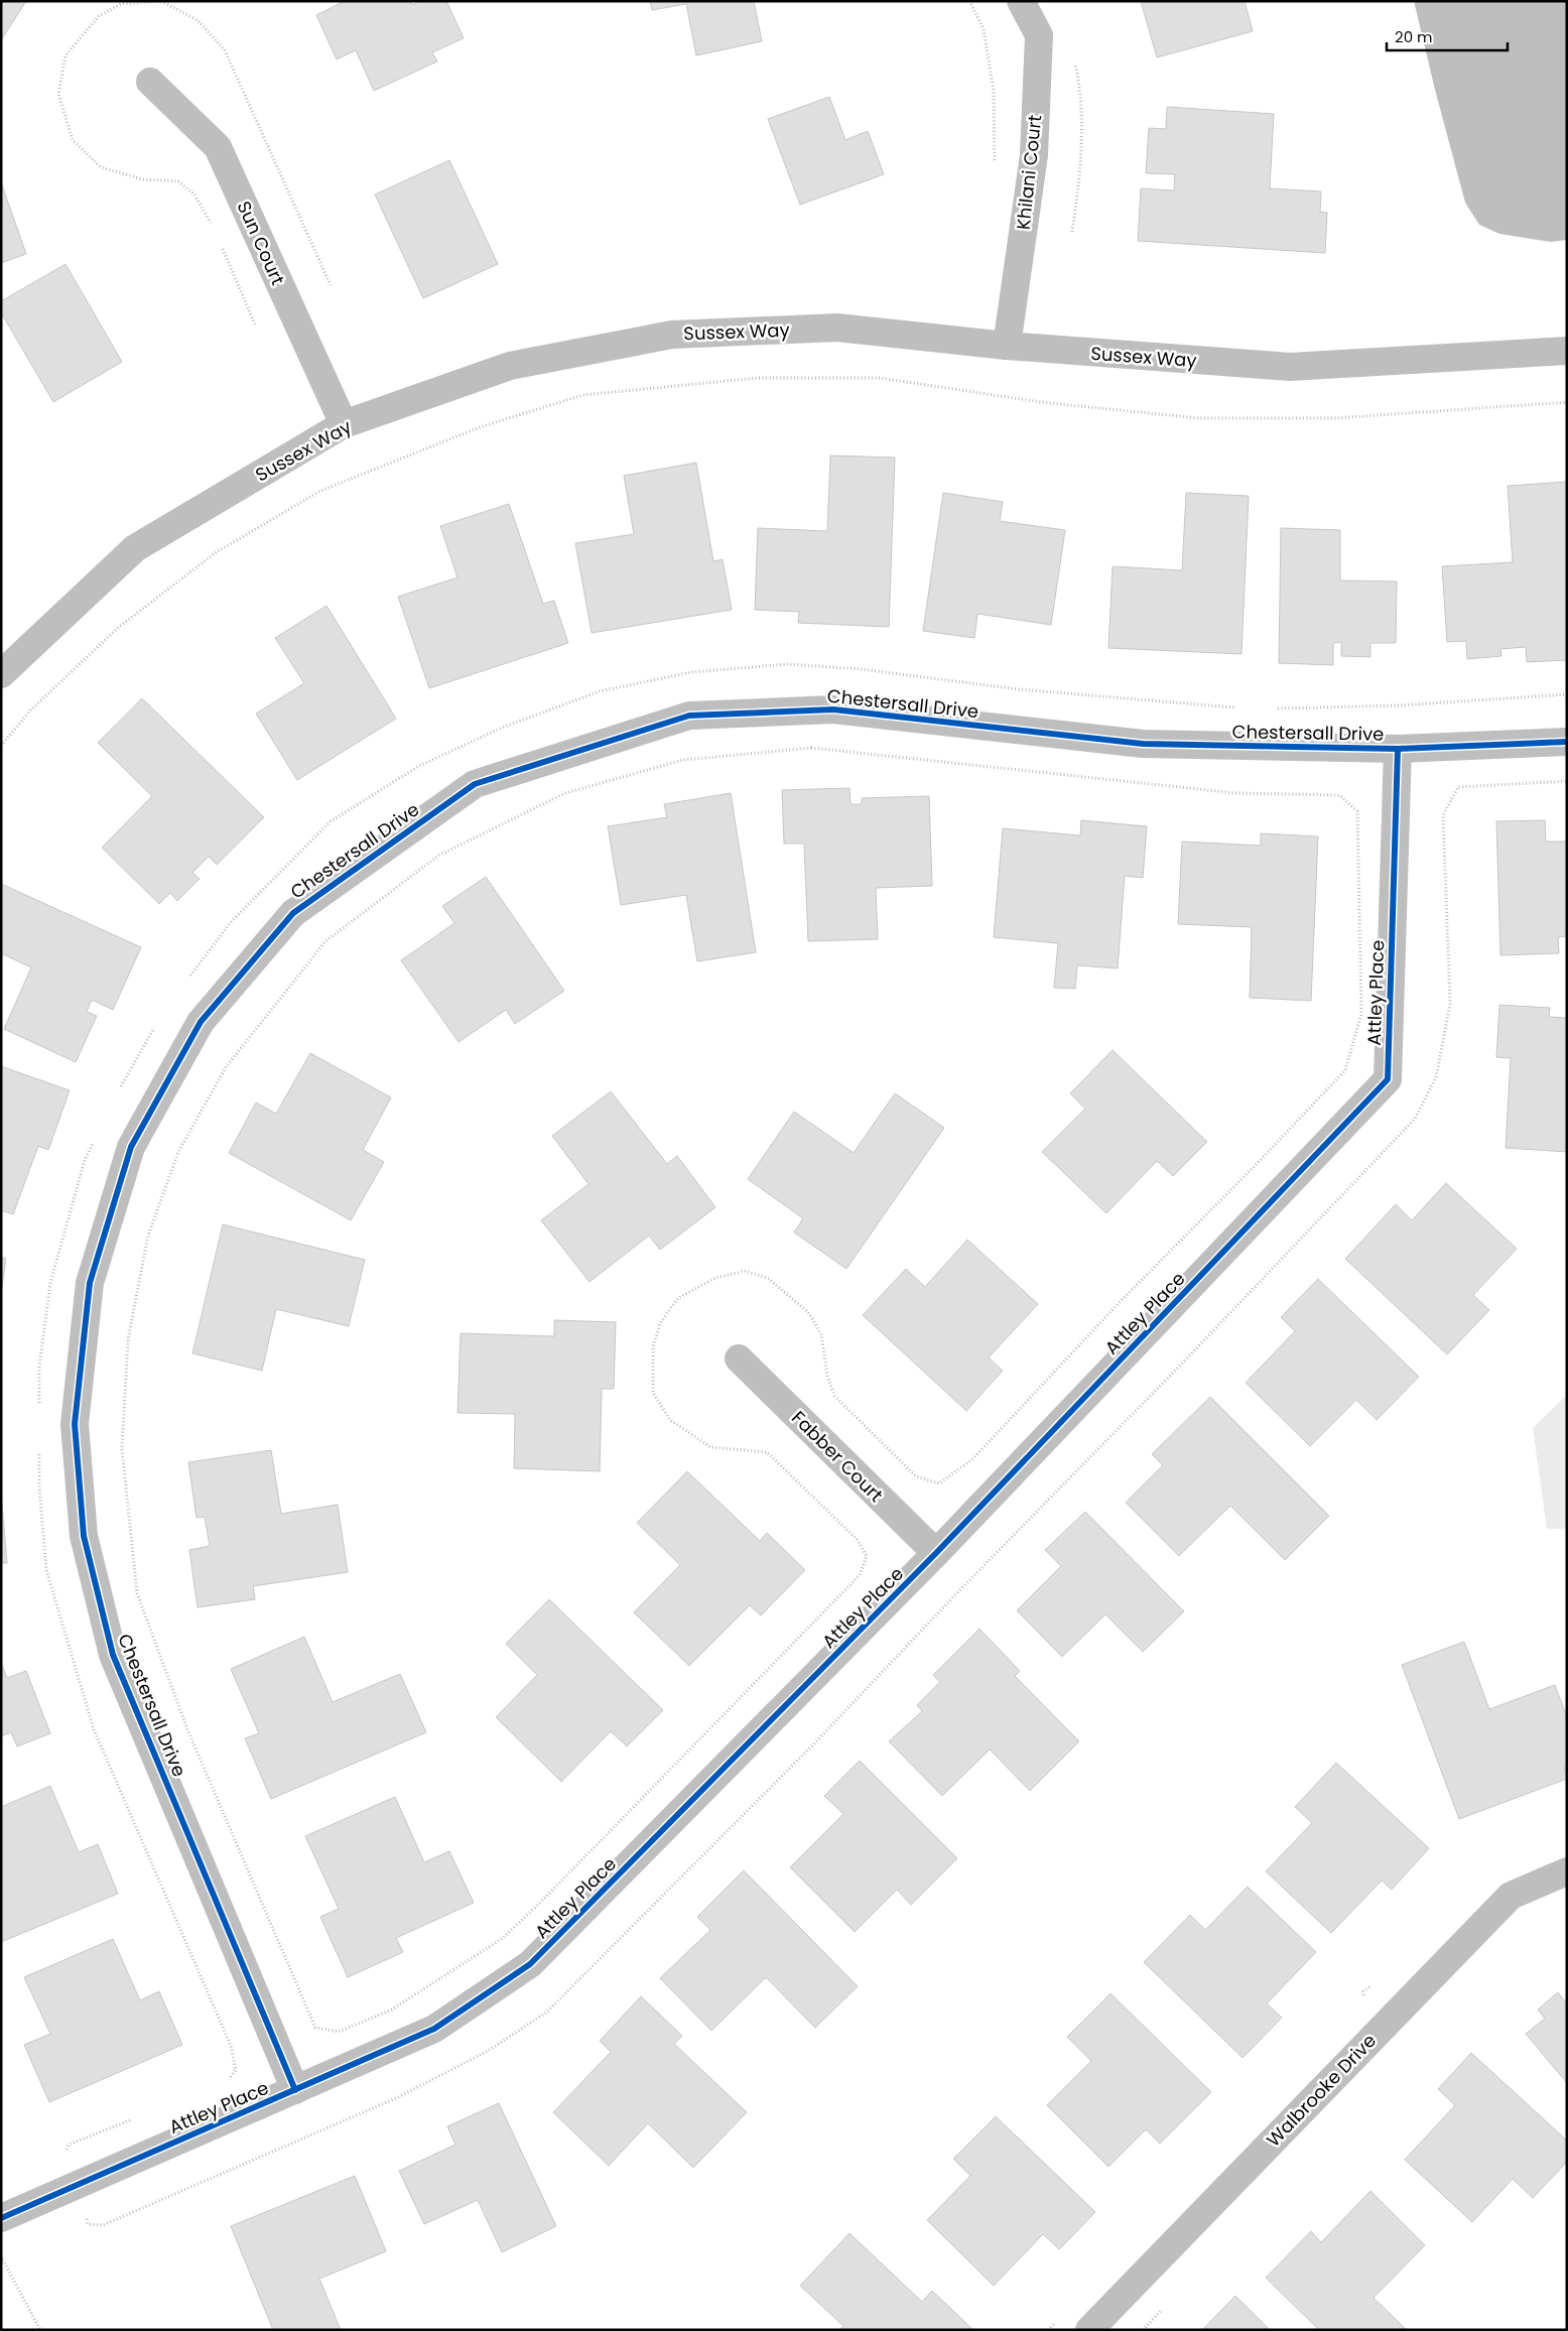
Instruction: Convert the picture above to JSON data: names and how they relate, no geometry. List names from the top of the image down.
{
  "streets": {
    "street": [
      "Khilani Court",
      "Sun Court",
      "Sussex Way",
      "Chestersall Drive",
      "Attley Place",
      "Fabber Court",
      "Walbrooke Drive"
    ]
  },
  "crossings": [
    ["Khilani Court", "Sussex Way"],
    ["Sun Court", "Sussex Way"],
    ["Chestersall Drive", "Attley Place"],
    ["Attley Place", "Fabber Court"]
  ],
  "scale_bar": "20 m"
}
